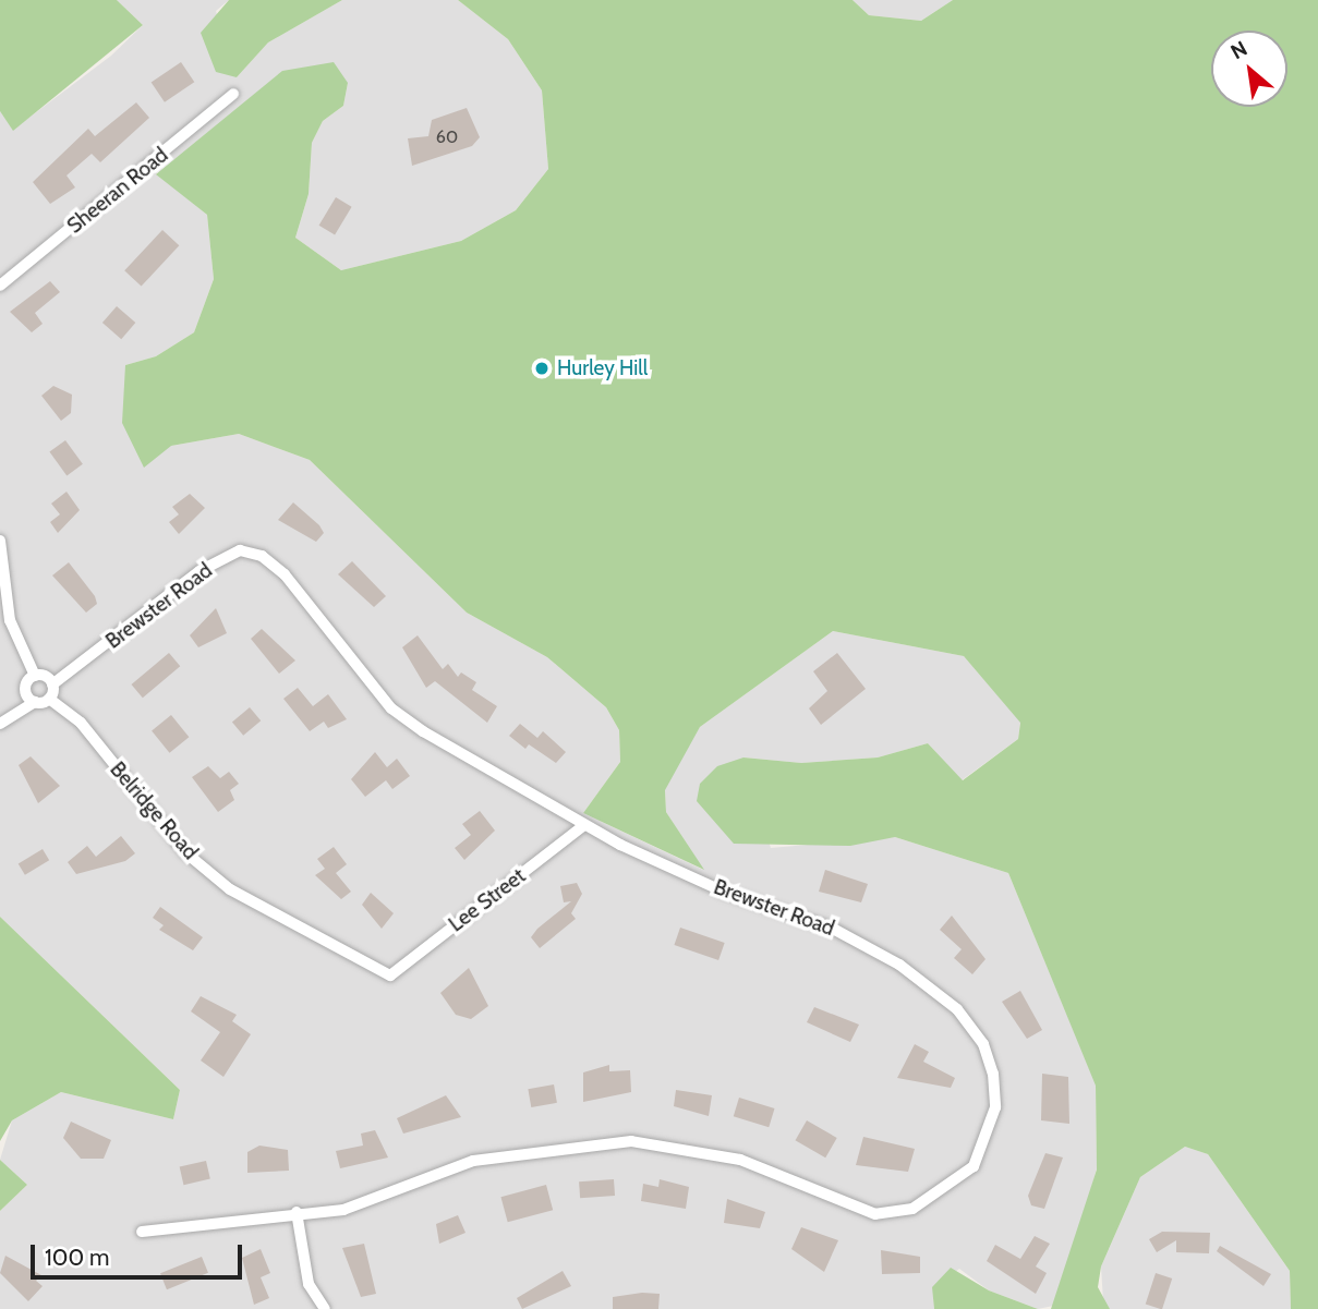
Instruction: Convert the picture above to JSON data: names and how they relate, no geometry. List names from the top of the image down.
{
  "streets": {
    "street": [
      "Sheeran Road",
      "Brewster Road",
      "Belridge Road",
      "Lee Street"
    ]
  },
  "crossings": [
    ["Brewster Road", "Lee Street"],
    ["Belridge Road", "Lee Street"]
  ],
  "places": ["Hurley Hill"],
  "house_numbers": ["60"],
  "scale_bar": "100 m",
  "north": "top left"
}
